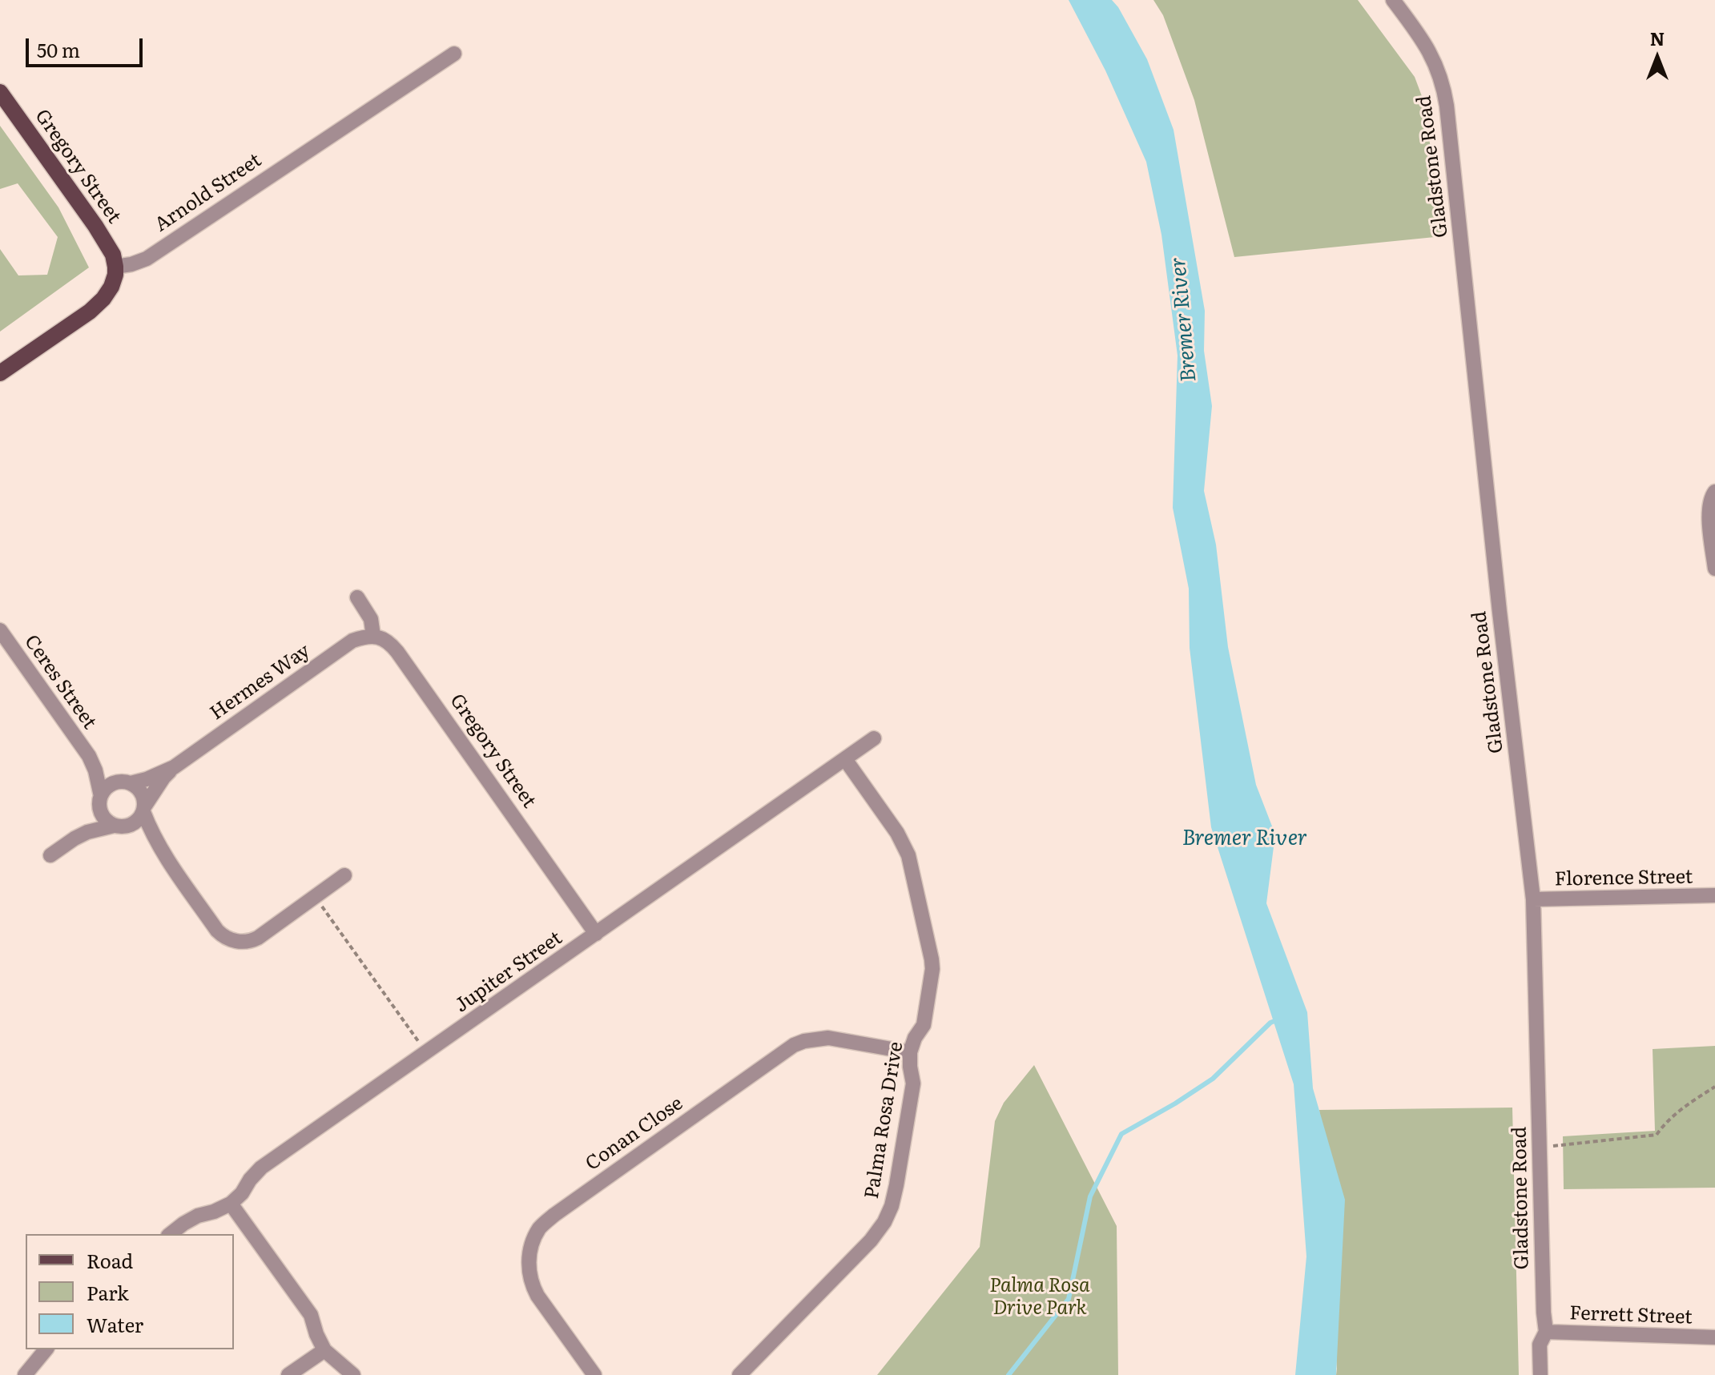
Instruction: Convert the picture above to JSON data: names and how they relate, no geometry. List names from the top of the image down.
{
  "streets": {
    "main road": ["Gregory Street"],
    "street": [
      "Gladstone Road",
      "Arnold Street",
      "Ceres Street",
      "Hermes Way",
      "Florence Street",
      "Jupiter Street",
      "Palma Rosa Drive",
      "Conan Close",
      "Ferrett Street"
    ]
  },
  "crossings": [
    ["Gregory Street", "Arnold Street"],
    ["Gregory Street", "Hermes Way"],
    ["Gregory Street", "Jupiter Street"],
    ["Gladstone Road", "Florence Street"],
    ["Gladstone Road", "Ferrett Street"],
    ["Ceres Street", "Hermes Way"],
    ["Jupiter Street", "Palma Rosa Drive"],
    ["Palma Rosa Drive", "Conan Close"]
  ],
  "water": ["Bremer River"],
  "parks": ["Palma Rosa Drive Park"],
  "legend": ["Road", "Park", "Water"],
  "scale_bar": "50 m",
  "north": "top"
}
